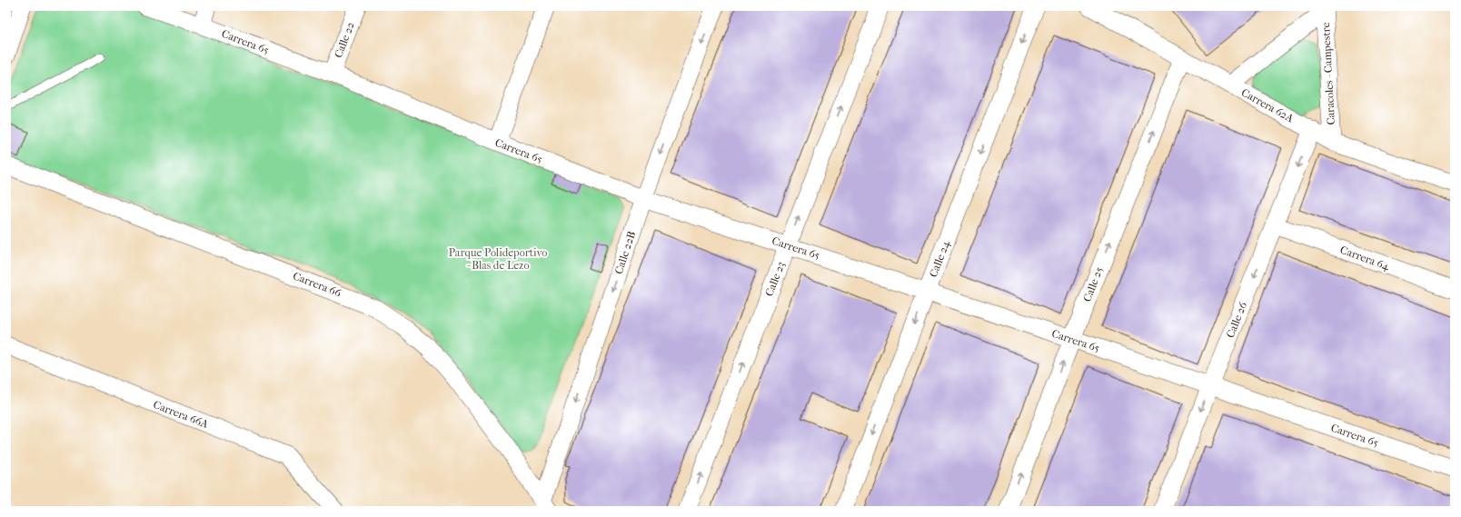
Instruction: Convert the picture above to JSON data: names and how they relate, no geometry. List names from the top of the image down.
{
  "streets": {
    "street": [
      "Calle 22",
      "Carrera 65",
      "Caracoles - Campestre",
      "Carrera 62A",
      "Calle 22B",
      "Carrera 64",
      "Calle 24",
      "Calle 23",
      "Carrera 66",
      "Calle 25",
      "Calle 26",
      "Carrera 66A"
    ]
  },
  "crossings": [
    ["Calle 22", "Carrera 65"],
    ["Carrera 65", "Calle 22B"],
    ["Carrera 65", "Calle 24"],
    ["Carrera 65", "Calle 23"],
    ["Carrera 65", "Calle 25"],
    ["Carrera 65", "Calle 26"],
    ["Caracoles - Campestre", "Carrera 62A"],
    ["Carrera 62A", "Calle 25"],
    ["Carrera 62A", "Calle 26"],
    ["Calle 22B", "Carrera 66"],
    ["Carrera 64", "Calle 26"]
  ],
  "one_way": [
    "Calle 22B",
    "Calle 24",
    "Calle 23",
    "Calle 25",
    "Calle 26"
  ],
  "parks": ["Parque Polideportivo - Blas de Lezo"]
}
